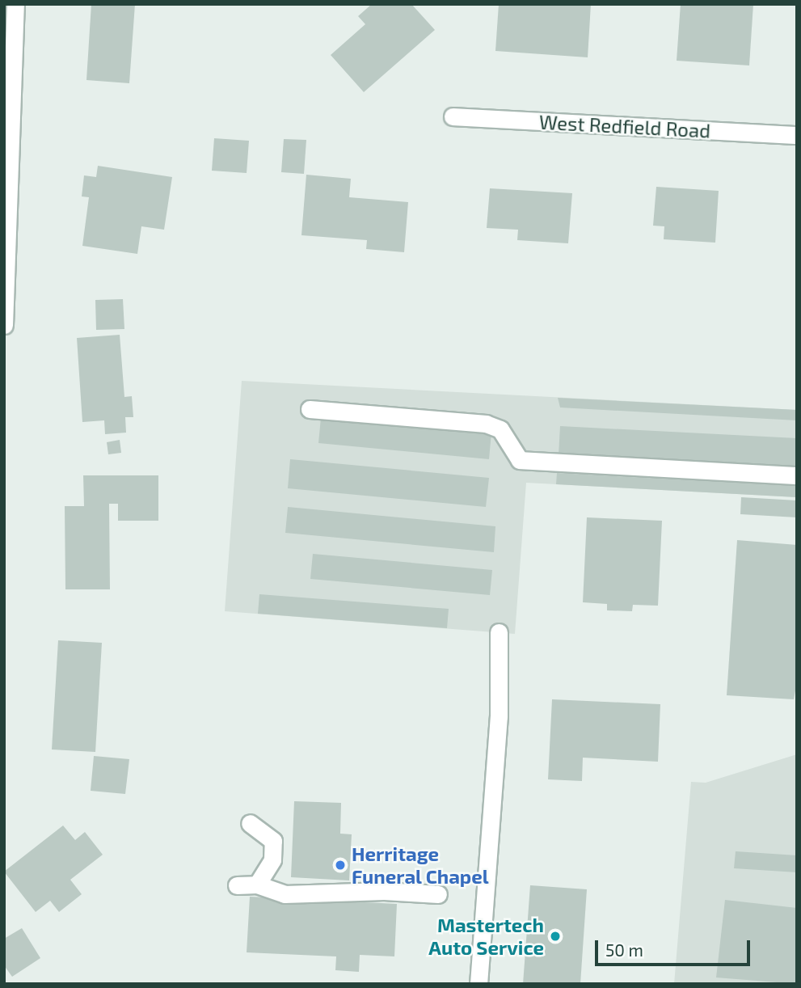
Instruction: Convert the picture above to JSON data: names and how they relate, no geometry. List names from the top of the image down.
{
  "streets": {
    "street": ["West Redfield Road"]
  },
  "places": ["Herritage Funeral Chapel", "Mastertech Auto Service"],
  "scale_bar": "50 m"
}
